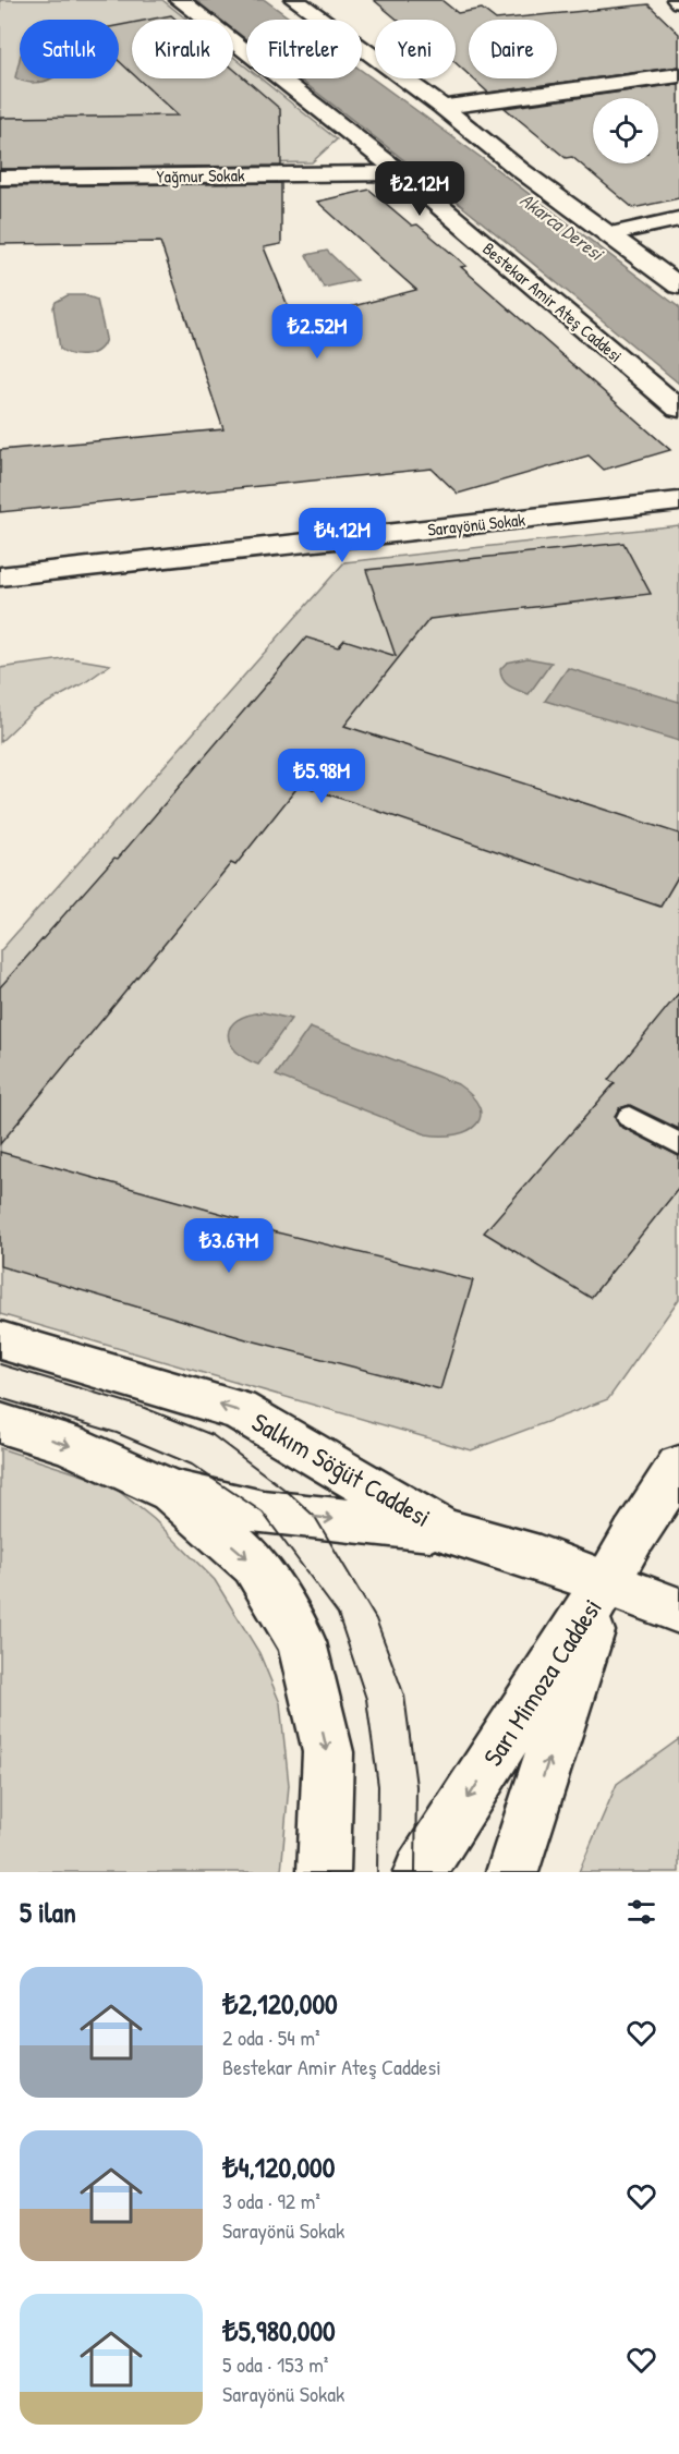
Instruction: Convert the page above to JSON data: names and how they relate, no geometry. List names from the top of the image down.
{
  "streets": {
    "main road": [
      "Yağmur Sokak",
      "Bestekar Amir Ateş Caddesi",
      "Sarayönü Sokak",
      "Salkım Söğüt Caddesi",
      "Sarı Mimoza Caddesi"
    ]
  },
  "crossings": [
    ["Yağmur Sokak", "Bestekar Amir Ateş Caddesi"],
    ["Salkım Söğüt Caddesi", "Sarı Mimoza Caddesi"]
  ],
  "water": ["Akarca Deresi"],
  "page": {
    "chip": [
      "Satılık",
      "Kiralık",
      "Filtreler",
      "Yeni",
      "Daire"
    ],
    "price": [
      "₺2.12M",
      "₺2.52M",
      "₺4.12M",
      "₺5.98M",
      "₺3.67M"
    ],
    "heading": "5 ilan",
    "list": [
      {
        "name": "₺2,120,000",
        "note": "2 oda · 54 m² · Bestekar Amir Ateş Caddesi"
      },
      {
        "name": "₺4,120,000",
        "note": "3 oda · 92 m² · Sarayönü Sokak"
      },
      {
        "name": "₺5,980,000",
        "note": "5 oda · 153 m² · Sarayönü Sokak"
      }
    ]
  }
}
